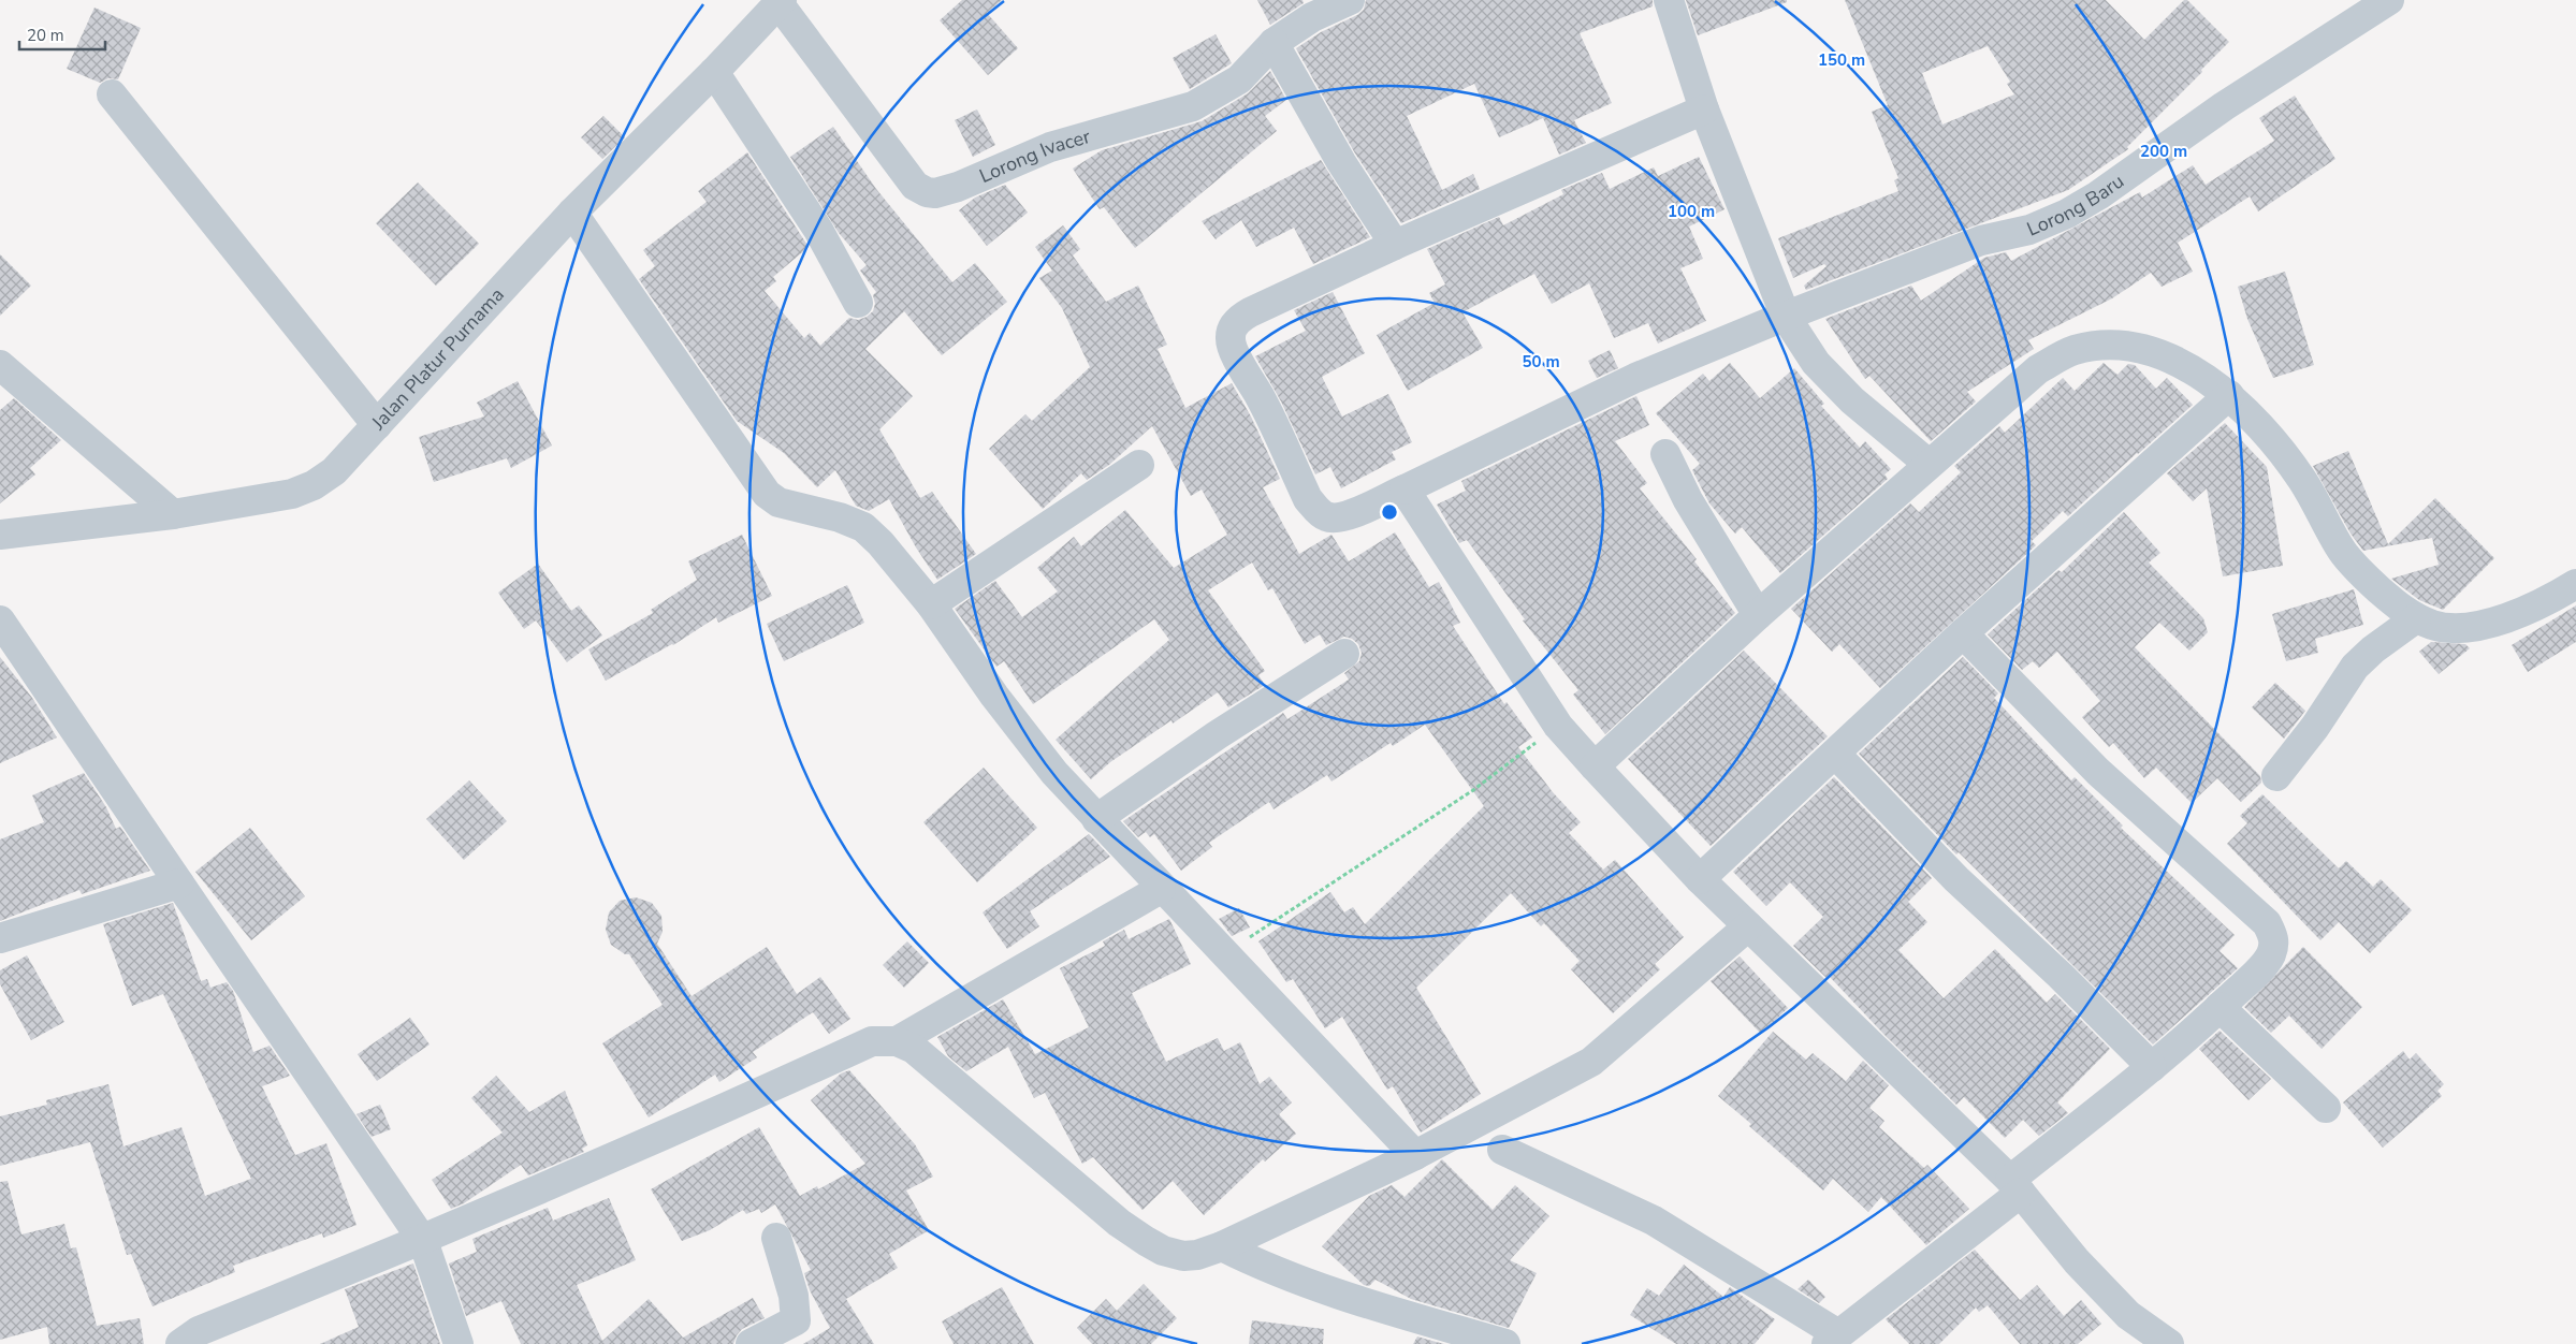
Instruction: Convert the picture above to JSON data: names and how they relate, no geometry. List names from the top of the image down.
{
  "streets": {
    "street": ["Lorong Ivacer", "Lorong Baru", "Jalan Platur Purnama"]
  },
  "crossings": [
    ["Lorong Ivacer", "Jalan Platur Purnama"]
  ],
  "scale_bar": "20 m",
  "rings": [
    "150 m",
    "200 m",
    "100 m",
    "50 m"
  ]
}
